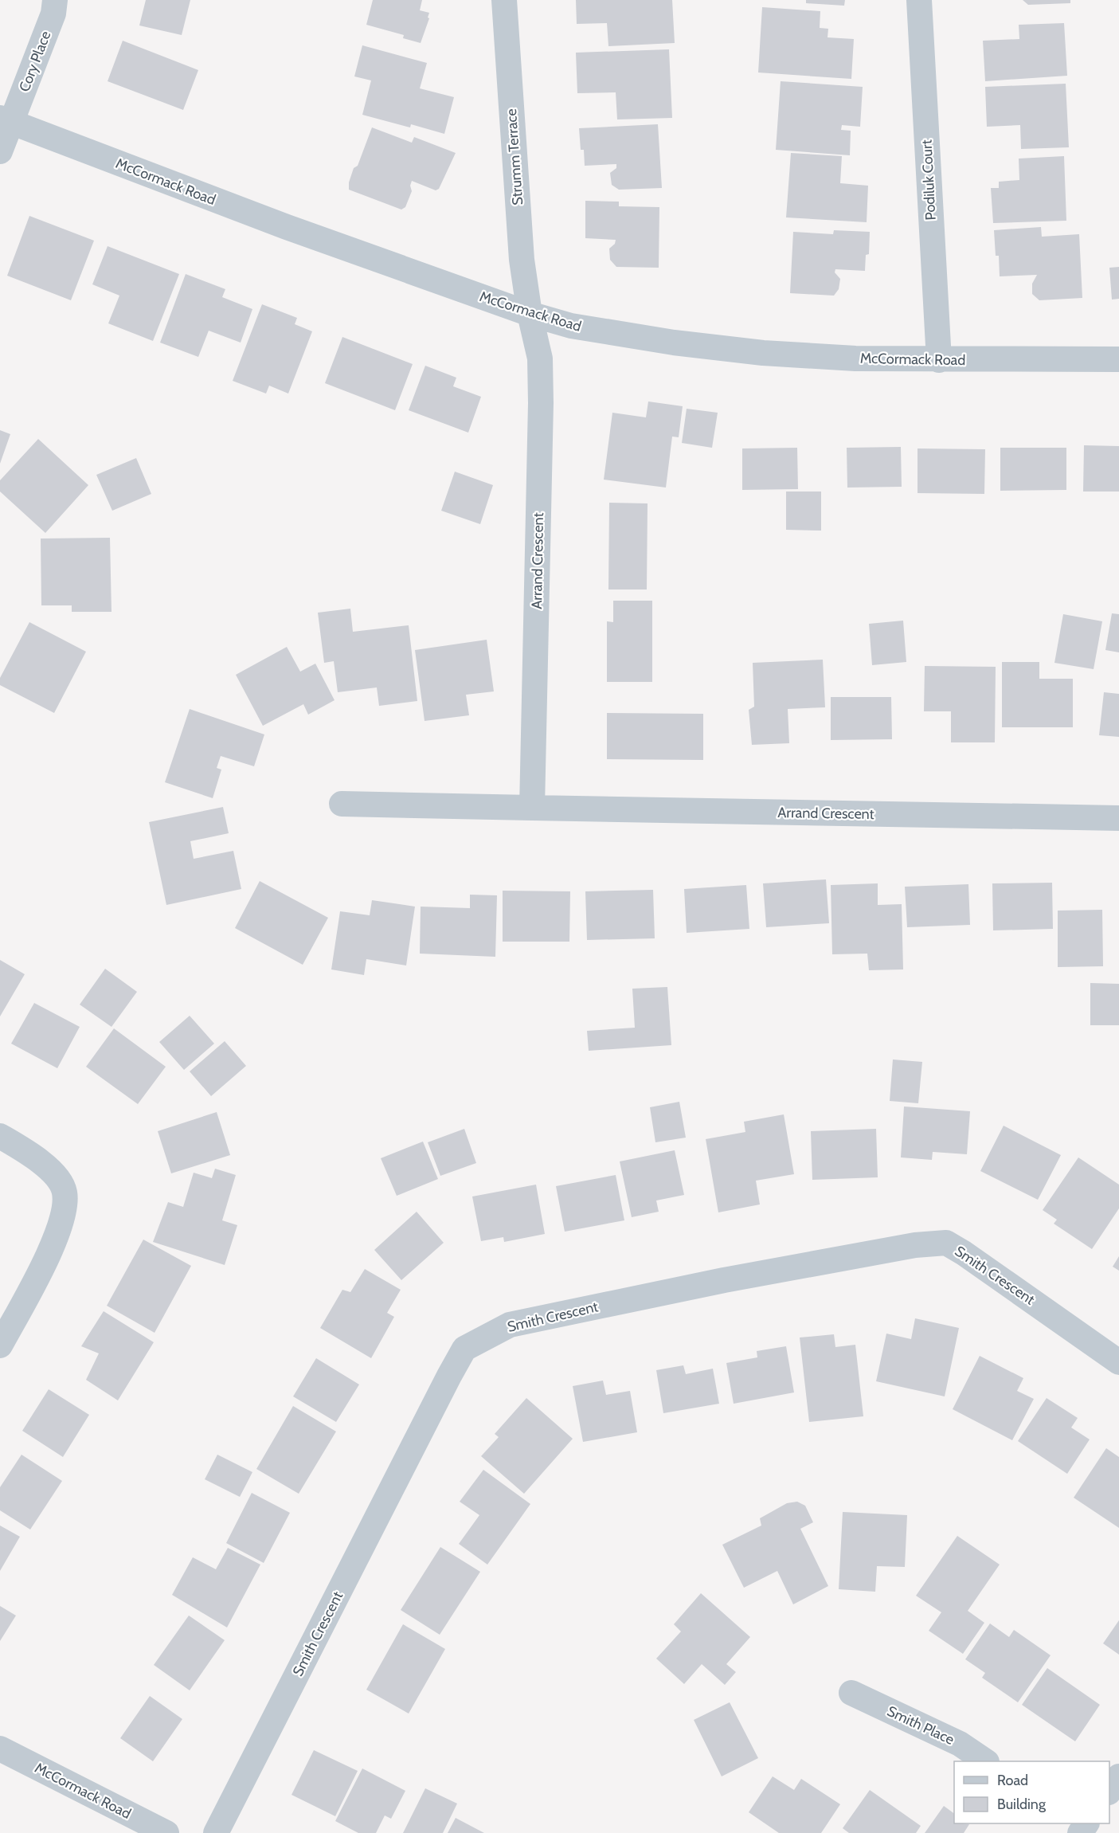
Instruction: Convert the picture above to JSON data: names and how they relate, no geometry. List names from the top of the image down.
{
  "streets": {
    "street": [
      "Cory Place",
      "Strumm Terrace",
      "Podiluk Court",
      "McCormack Road",
      "Arrand Crescent",
      "Smith Crescent",
      "Smith Place"
    ]
  },
  "crossings": [
    ["Cory Place", "McCormack Road"],
    ["Strumm Terrace", "McCormack Road"],
    ["Strumm Terrace", "Arrand Crescent"],
    ["Podiluk Court", "McCormack Road"],
    ["McCormack Road", "Arrand Crescent"]
  ],
  "legend": ["Road", "Building"]
}
